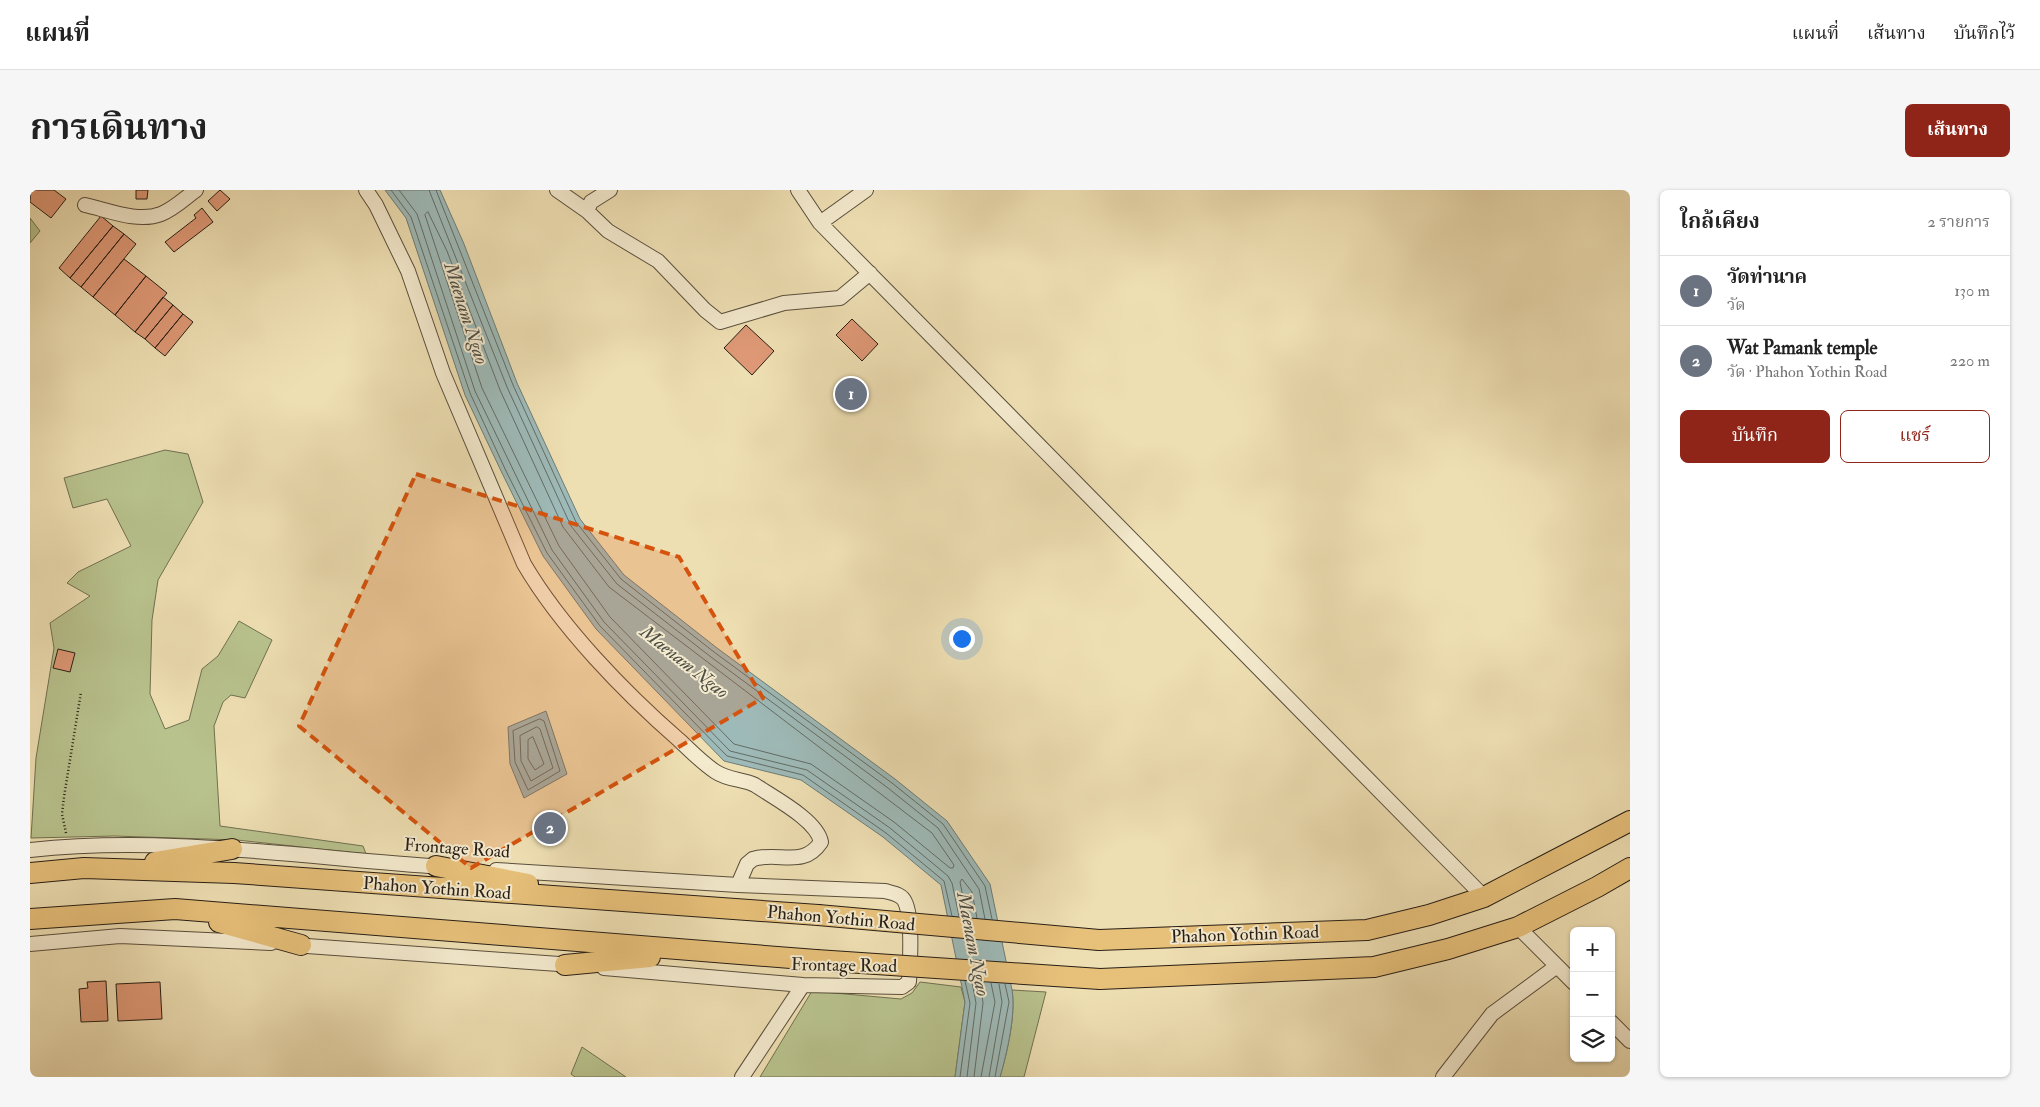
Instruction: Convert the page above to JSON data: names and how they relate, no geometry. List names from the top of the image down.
{
  "streets": {
    "highway": ["Phahon Yothin Road"],
    "street": ["Frontage Road"]
  },
  "water": ["Maenam Ngao"],
  "page": {
    "header": "แผนที่",
    "nav": ["แผนที่", "เส้นทาง", "บันทึกไว้"],
    "title": "การเดินทาง",
    "buttons": [
      "เส้นทาง",
      ["บันทึก", "แชร์"]
    ],
    "heading": ["ใกล้เคียง", "2 รายการ"],
    "list": [
      {
        "mark": "1",
        "name": "วัดท่านาค",
        "note": "วัด",
        "value": "130 m"
      },
      {
        "mark": "2",
        "name": "Wat Pamank temple",
        "note": "วัด · Phahon Yothin Road",
        "value": "220 m"
      }
    ],
    "pins": ["1", "2"],
    "map_buttons": ["+", "−"]
  }
}
